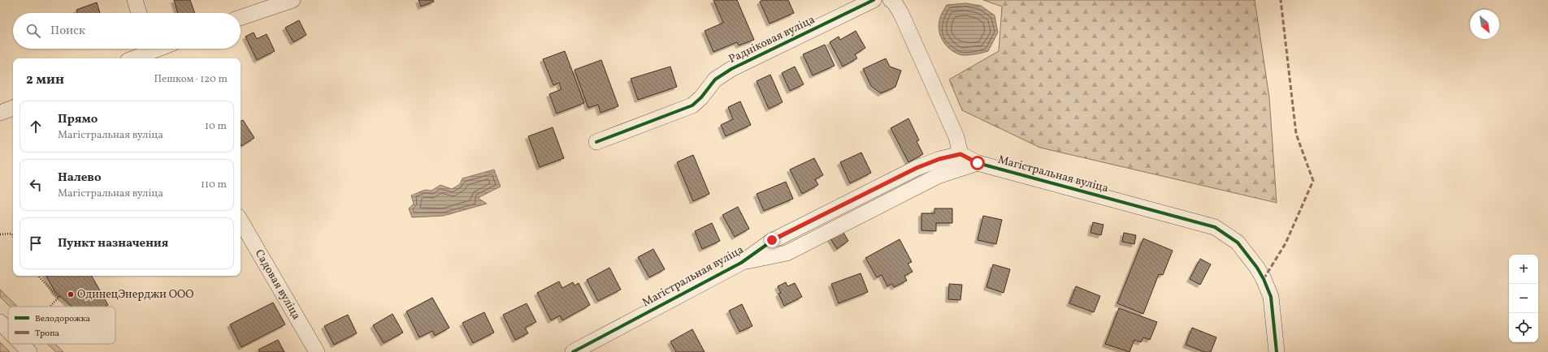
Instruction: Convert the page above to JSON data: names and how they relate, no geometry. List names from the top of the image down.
{
  "streets": {
    "street": ["Радніковая вуліца", "Магістральная вуліца", "Садовая вуліца"]
  },
  "places": ["ОдинецЭнерджи ООО"],
  "legend": ["Велодорожка", "Тропа"],
  "north": "bottom right",
  "page": {
    "search": "Поиск",
    "heading": ["2 мин", "Пешком · 120 m"],
    "list": [
      ["Прямо", "Магістральная вуліца", "10 m"],
      ["Налево", "Магістральная вуліца", "110 m"],
      "Пункт назначения"
    ],
    "map_buttons": ["+", "−"]
  }
}
